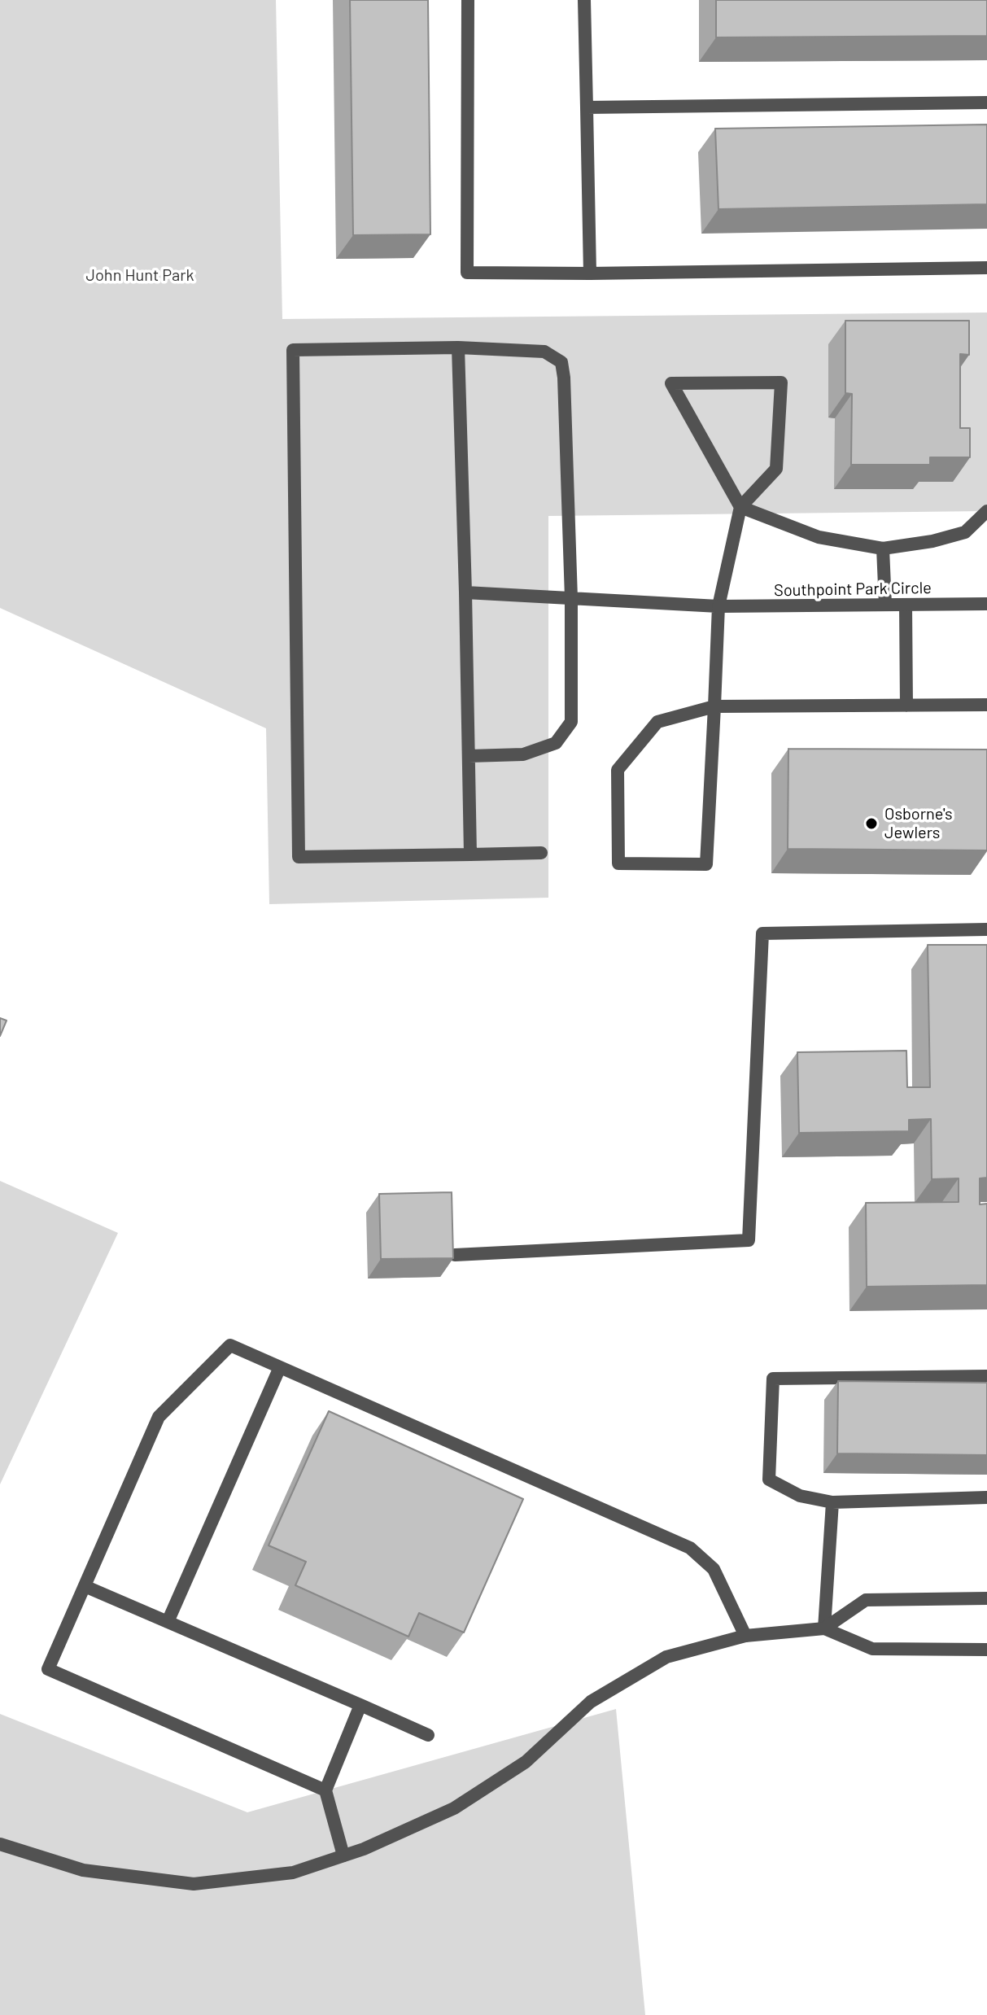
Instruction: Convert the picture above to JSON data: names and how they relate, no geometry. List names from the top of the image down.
{
  "streets": {
    "street": ["Southpoint Park Circle"]
  },
  "parks": ["John Hunt Park"],
  "places": ["Osborne's Jewlers"]
}
